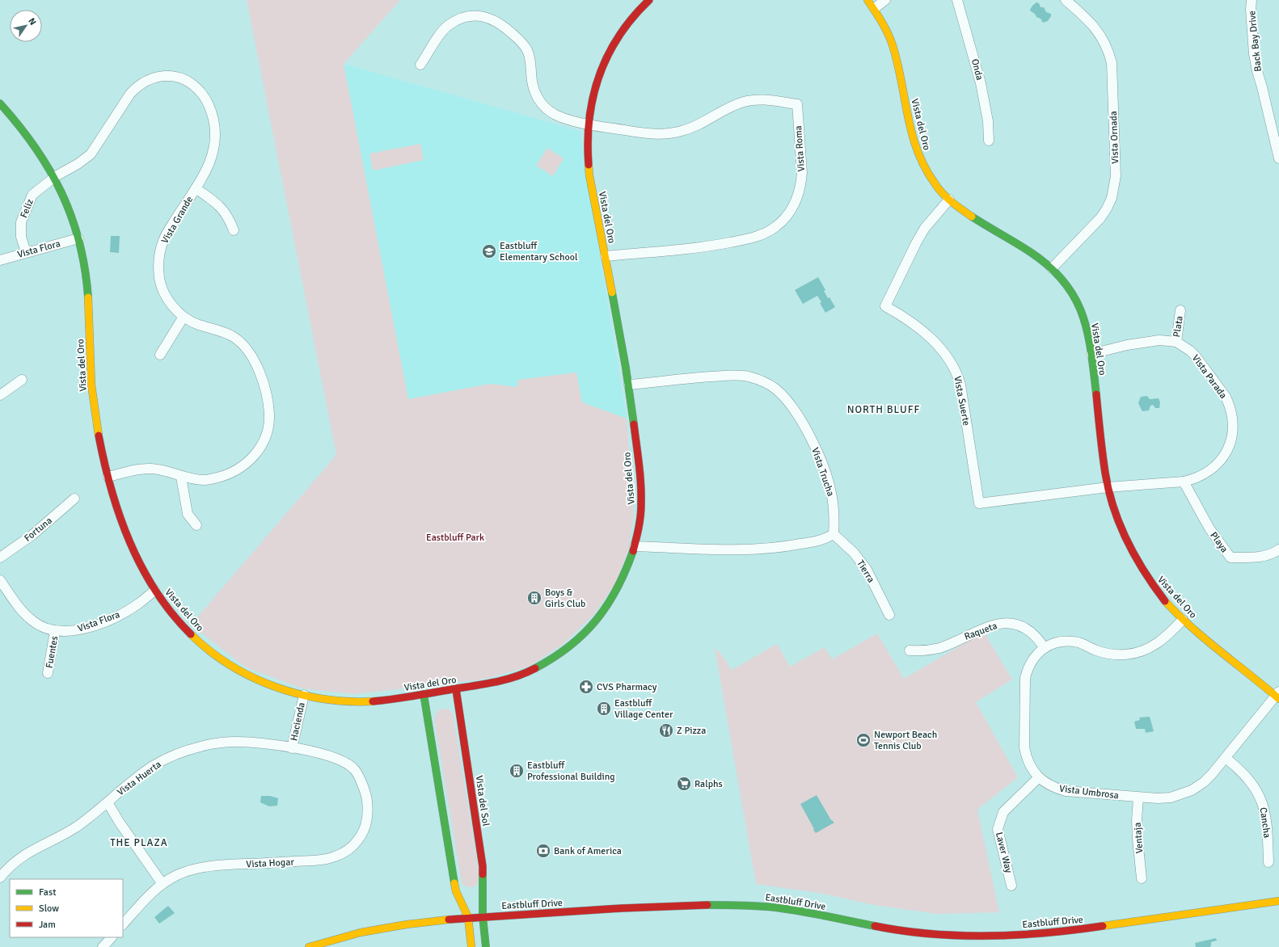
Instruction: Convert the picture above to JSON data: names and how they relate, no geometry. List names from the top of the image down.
{
  "streets": {
    "street": [
      "Back Bay Drive",
      "Onda",
      "Vista del Oro",
      "Vista Ornada",
      "Vista Roma",
      "Feliz",
      "Vista Grande",
      "Vista Flora",
      "Plata",
      "Vista Parada",
      "Vista Suerte",
      "Vista Trucha",
      "Fortuna",
      "Playa",
      "Tierra",
      "Raqueta",
      "Fuentes",
      "Hacienda",
      "Vista Huerta",
      "Vista Umbrosa",
      "Vista del Sol",
      "Cancha",
      "Ventaja",
      "Laver Way",
      "Vista Hogar",
      "Eastbluff Drive"
    ]
  },
  "crossings": [
    ["Vista del Oro", "Vista Ornada"],
    ["Vista del Oro", "Vista Roma"],
    ["Vista del Oro", "Feliz"],
    ["Vista del Oro", "Vista Grande"],
    ["Vista del Oro", "Vista Flora"],
    ["Vista del Oro", "Vista Parada"],
    ["Vista del Oro", "Vista Suerte"],
    ["Vista del Oro", "Vista Trucha"],
    ["Vista del Oro", "Hacienda"],
    ["Vista del Oro", "Vista Umbrosa"],
    ["Vista del Oro", "Vista del Sol"],
    ["Feliz", "Vista Grande"],
    ["Feliz", "Vista Flora"],
    ["Vista Flora", "Fuentes"],
    ["Plata", "Vista Parada"],
    ["Vista Parada", "Vista Suerte"],
    ["Vista Parada", "Playa"],
    ["Vista Trucha", "Tierra"],
    ["Raqueta", "Vista Umbrosa"],
    ["Hacienda", "Vista Huerta"],
    ["Vista Huerta", "Vista Hogar"],
    ["Vista Umbrosa", "Cancha"],
    ["Vista Umbrosa", "Ventaja"],
    ["Vista Umbrosa", "Laver Way"],
    ["Vista del Sol", "Eastbluff Drive"]
  ],
  "districts": ["NORTH BLUFF", "THE PLAZA"],
  "parks": ["Eastbluff Park"],
  "places": {
    "school or university": ["Eastbluff Elementary School"],
    "building": ["Boys & Girls Club", "Eastbluff Village Center", "Eastbluff Professional Building"],
    "pharmacy": ["CVS Pharmacy"],
    "restaurant": ["Z Pizza"],
    "sports": ["Newport Beach Tennis Club"],
    "supermarket": ["Ralphs"],
    "bank": ["Bank of America"]
  },
  "legend": ["Fast", "Slow", "Jam"],
  "north": "top right"
}
